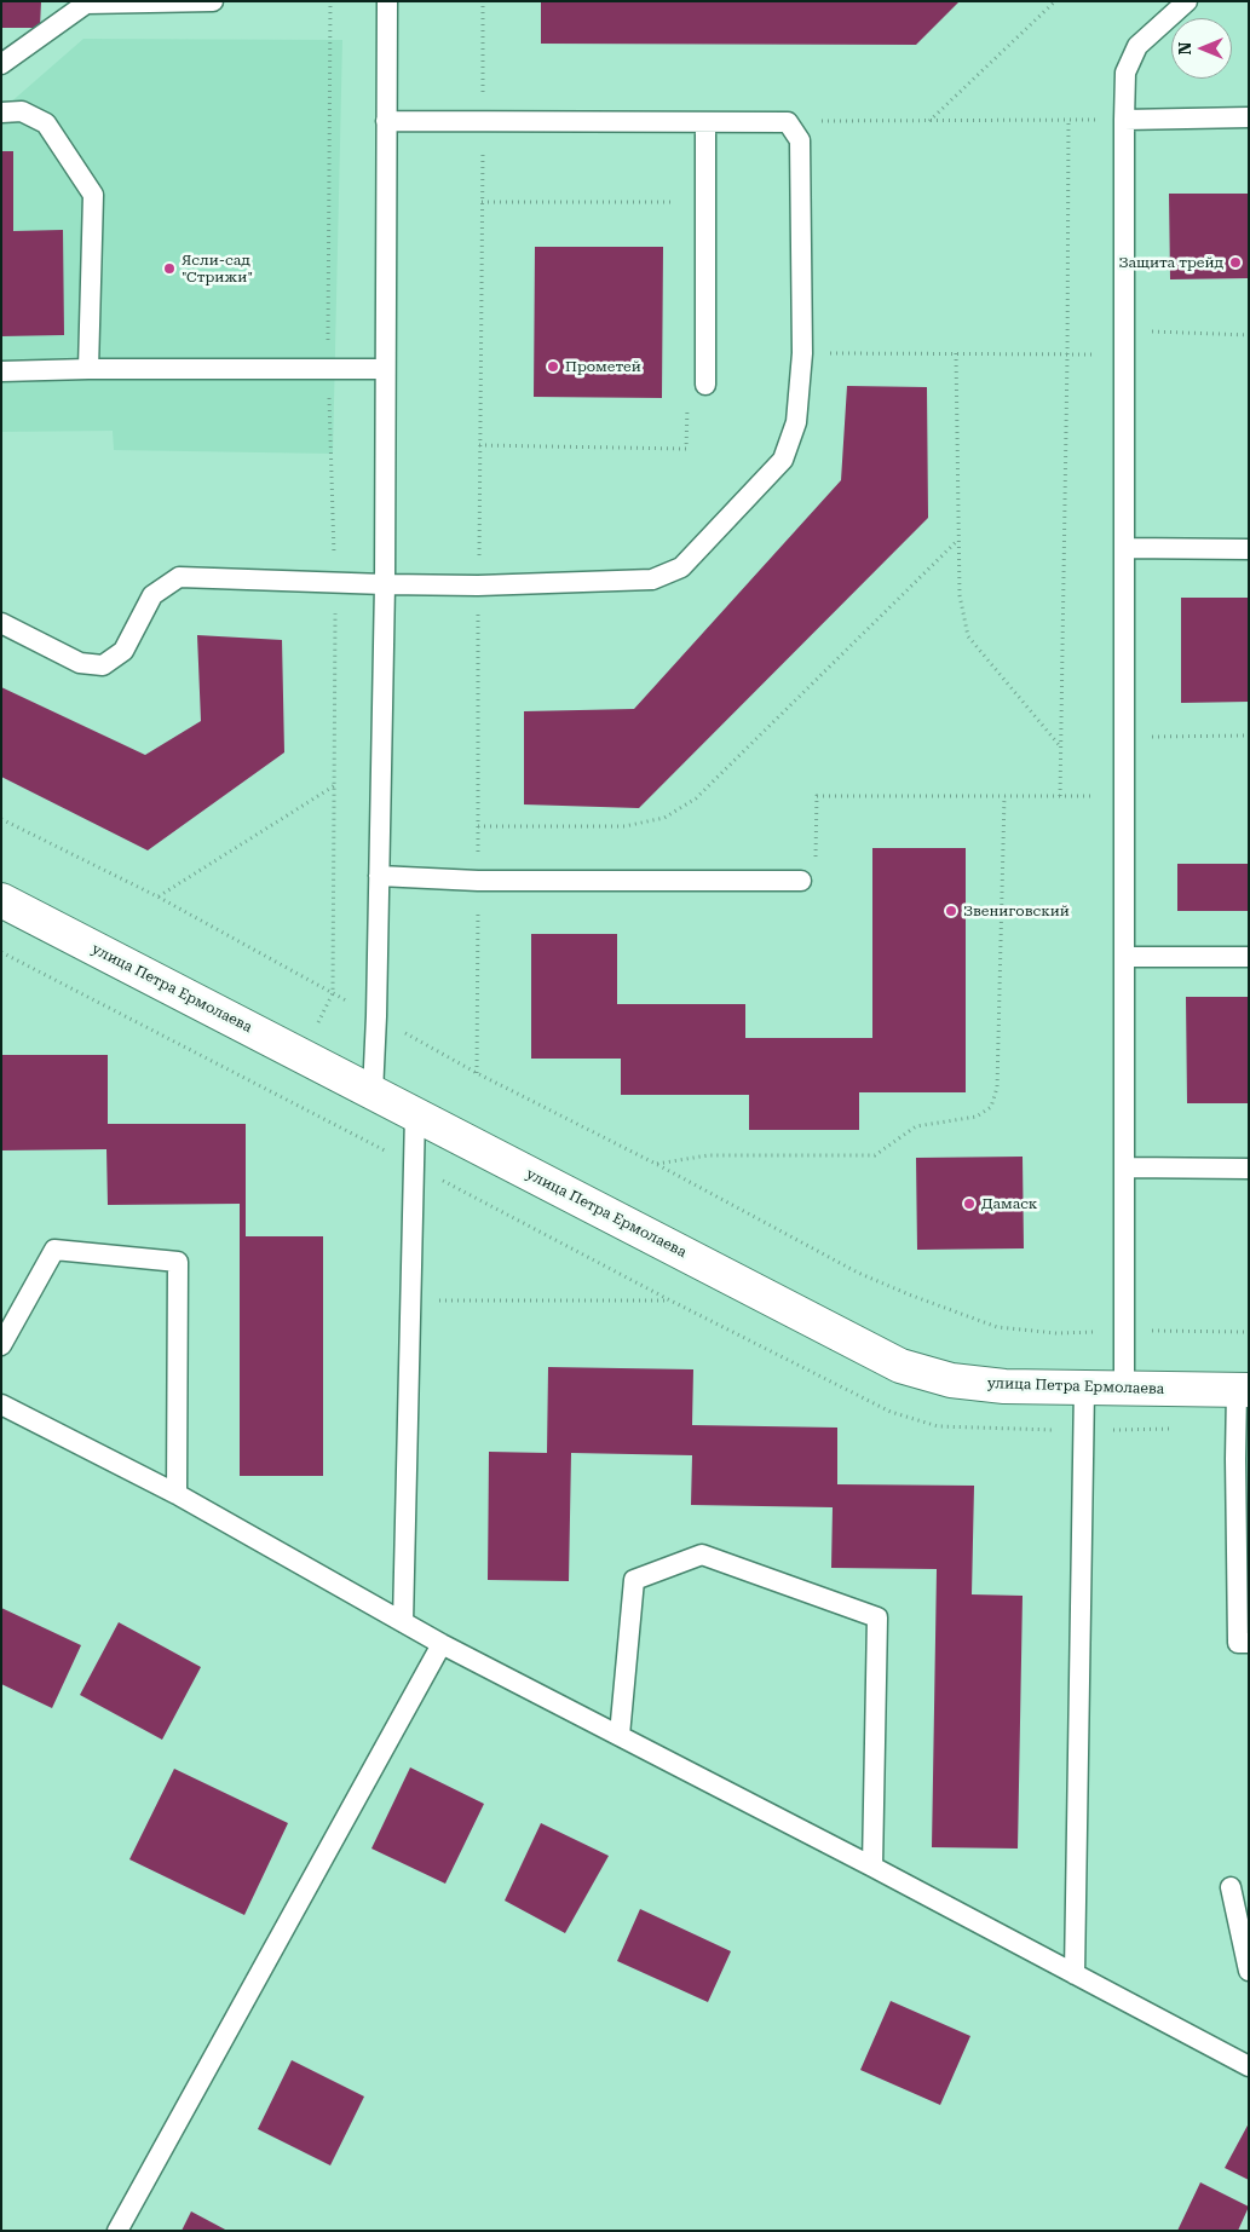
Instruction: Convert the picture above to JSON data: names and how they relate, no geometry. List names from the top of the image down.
{
  "streets": {
    "street": ["улица Петра Ермолаева"]
  },
  "places": [
    "Защита трейд",
    "Ясли-сад \"Стрижи\"",
    "Прометей",
    "Звениговский",
    "Дамаск"
  ],
  "north": "left"
}
